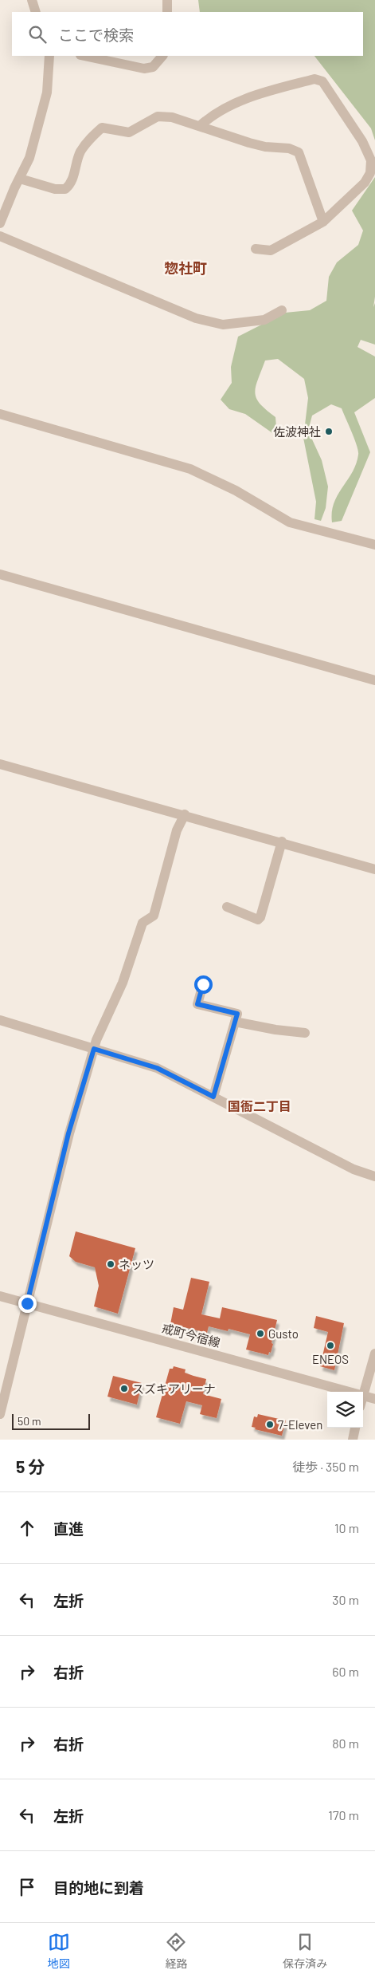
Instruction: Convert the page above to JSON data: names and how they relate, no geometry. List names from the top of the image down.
{
  "streets": {
    "street": ["戒町今宿線"]
  },
  "districts": ["惣社町", "国衙二丁目"],
  "places": [
    "佐波神社",
    "ネッツ",
    "Gusto",
    "ENEOS",
    "スズキアリーナ",
    "7-Eleven"
  ],
  "scale_bar": "50 m",
  "page": {
    "search": "ここで検索",
    "scale": "50 m",
    "heading": ["5 分", "徒歩 · 350 m"],
    "list": [
      ["直進", "10 m"],
      ["左折", "30 m"],
      ["右折", "60 m"],
      ["右折", "80 m"],
      ["左折", "170 m"],
      "目的地に到着"
    ],
    "nav": ["地図", "経路", "保存済み"]
  }
}
